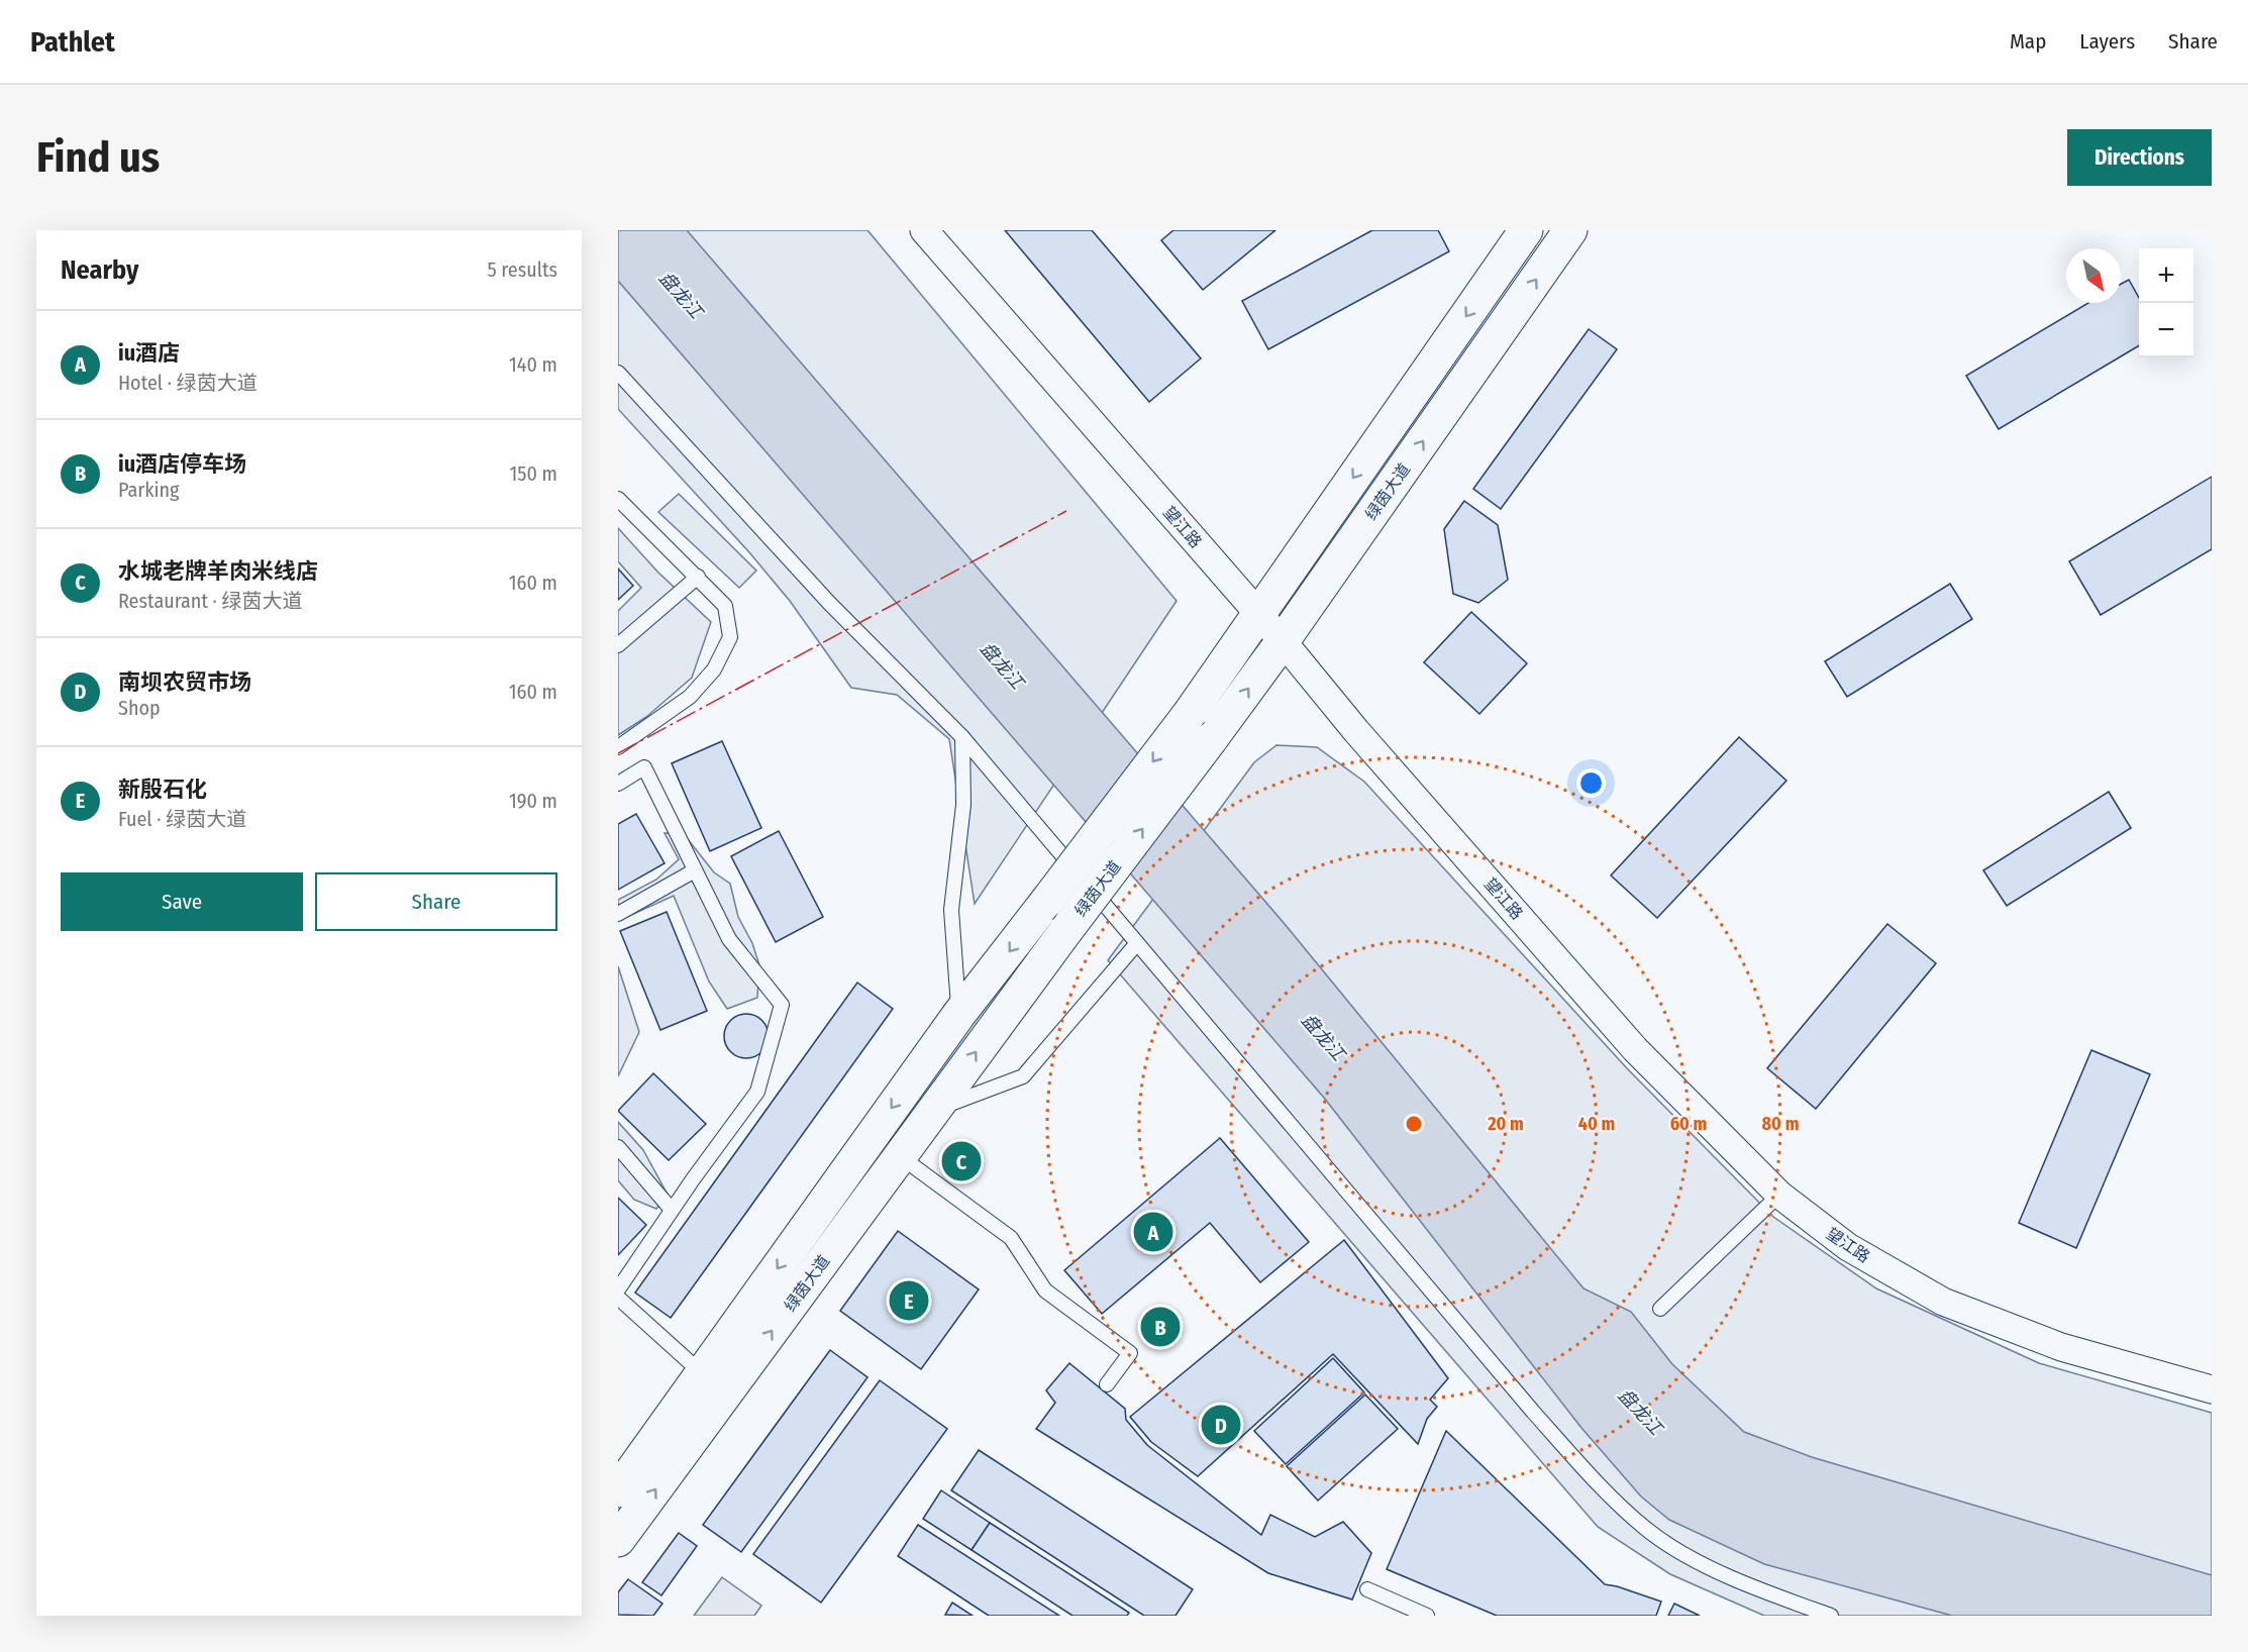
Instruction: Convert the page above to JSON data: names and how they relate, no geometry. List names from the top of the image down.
{
  "streets": {
    "main road": ["绿茵大道"],
    "street": ["望江路"]
  },
  "crossings": [
    ["绿茵大道", "望江路"]
  ],
  "water": ["盘龙江"],
  "north": "bottom right",
  "page": {
    "header": "Pathlet",
    "nav": ["Map", "Layers", "Share"],
    "buttons": [
      "Directions",
      ["Save", "Share"]
    ],
    "title": "Find us",
    "heading": ["Nearby", "5 results"],
    "map_buttons": ["+", "−"],
    "list": [
      {
        "mark": "A",
        "name": "iu酒店",
        "note": "Hotel · 绿茵大道",
        "value": "140 m"
      },
      {
        "mark": "B",
        "name": "iu酒店停车场",
        "note": "Parking",
        "value": "150 m"
      },
      {
        "mark": "C",
        "name": "水城老牌羊肉米线店",
        "note": "Restaurant · 绿茵大道",
        "value": "160 m"
      },
      {
        "mark": "D",
        "name": "南坝农贸市场",
        "note": "Shop",
        "value": "160 m"
      },
      {
        "mark": "E",
        "name": "新殷石化",
        "note": "Fuel · 绿茵大道",
        "value": "190 m"
      }
    ],
    "pins": [
      "C",
      "A",
      "E",
      "B",
      "D"
    ]
  },
  "rings": [
    "20 m",
    "40 m",
    "60 m",
    "80 m"
  ]
}
